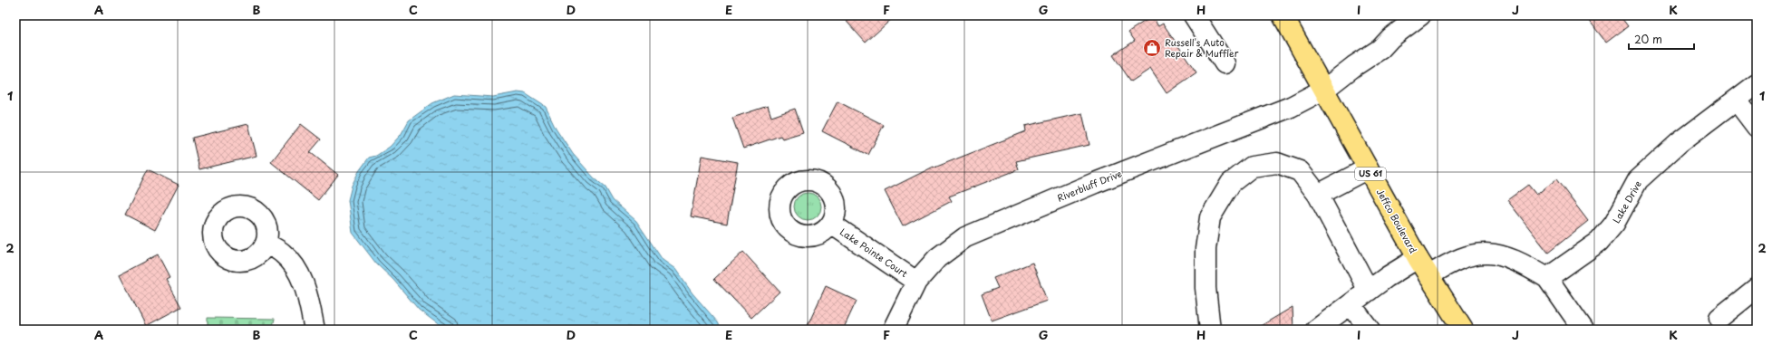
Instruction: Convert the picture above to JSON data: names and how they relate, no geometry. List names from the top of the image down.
{
  "streets": {
    "main road": ["US 61", "Jeffco Boulevard"],
    "street": ["Riverbluff Drive", "Lake Drive", "Lake Pointe Court"]
  },
  "crossings": [
    ["Riverbluff Drive", "Jeffco Boulevard"],
    ["Riverbluff Drive", "Lake Pointe Court"]
  ],
  "places": {
    "shop": ["Russell's Auto Repair & Muffler"]
  },
  "scale_bar": "20 m",
  "grid": {
    "columns": [
      "A",
      "B",
      "C",
      "D",
      "E",
      "F",
      "G",
      "H",
      "I",
      "J",
      "K"
    ],
    "rows": ["1", "2"]
  }
}
